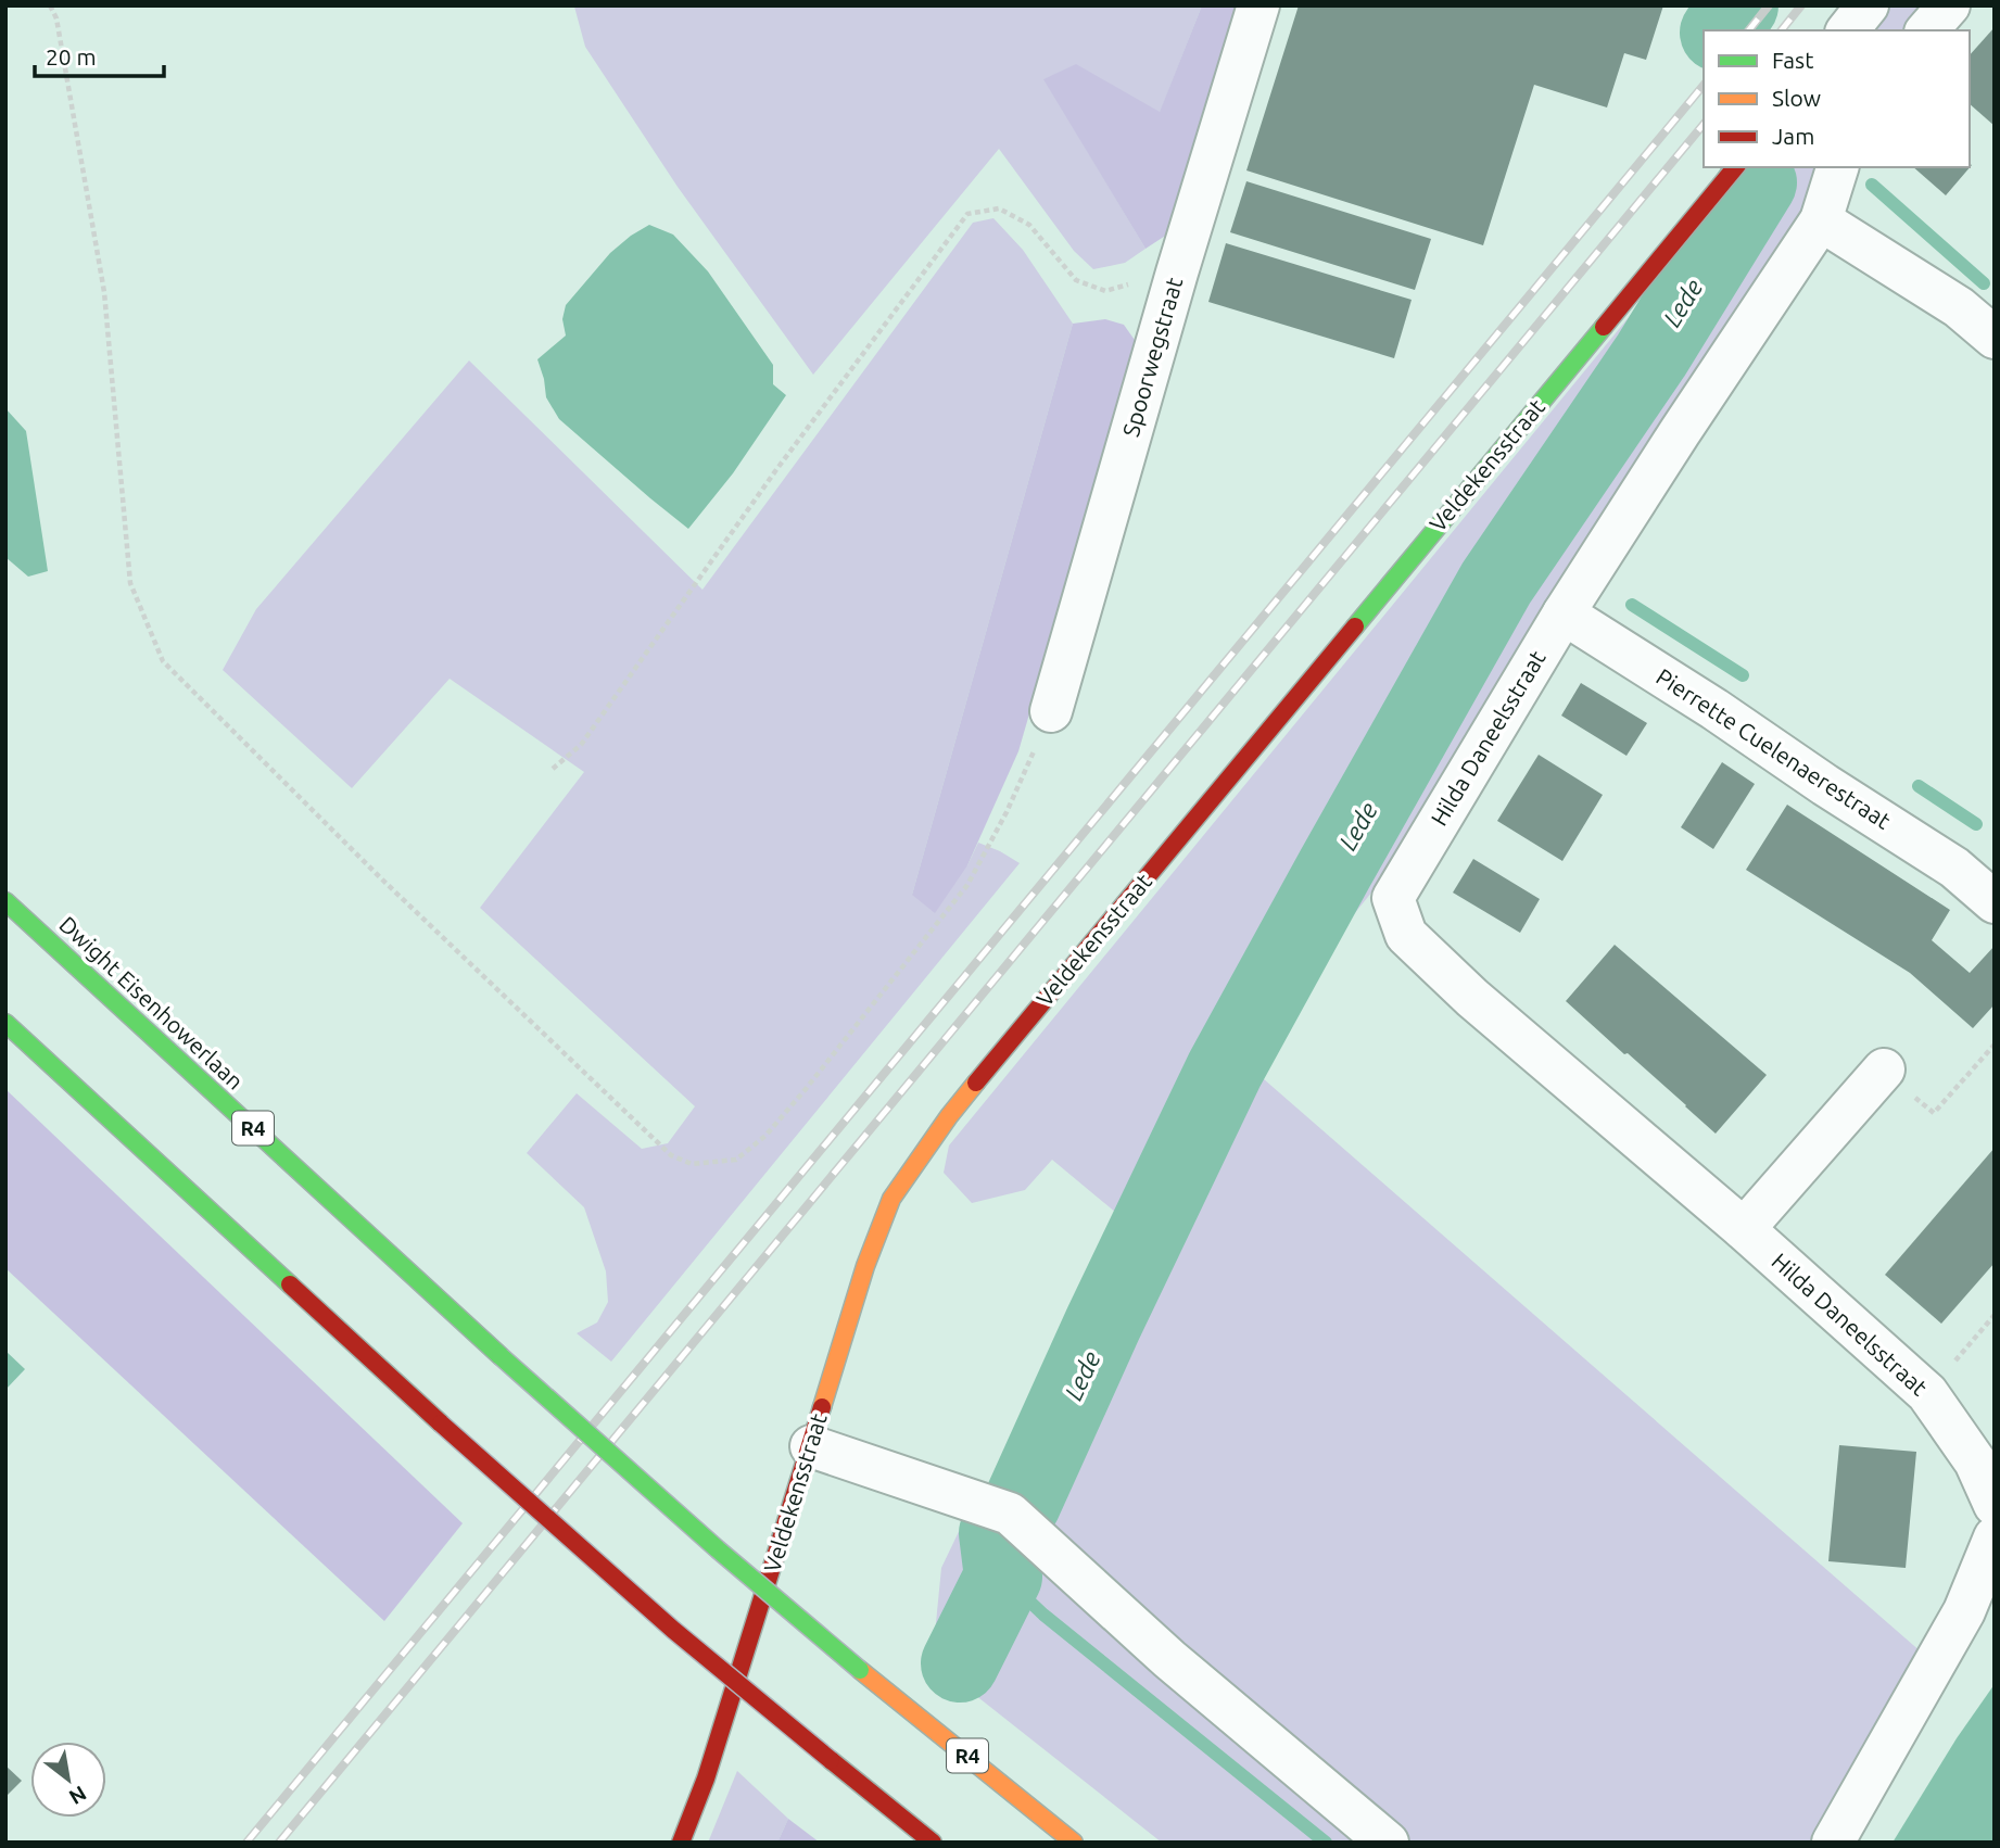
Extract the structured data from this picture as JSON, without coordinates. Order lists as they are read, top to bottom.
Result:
{
  "streets": {
    "main road": ["Veldekensstraat", "Dwight Eisenhowerlaan", "R4"],
    "street": ["Spoorwegstraat", "Hilda Daneelsstraat", "Pierrette Cuelenaerestraat"]
  },
  "crossings": [
    ["Hilda Daneelsstraat", "Pierrette Cuelenaerestraat"]
  ],
  "water": ["Lede"],
  "legend": ["Fast", "Slow", "Jam"],
  "scale_bar": "20 m",
  "north": "bottom right"
}
